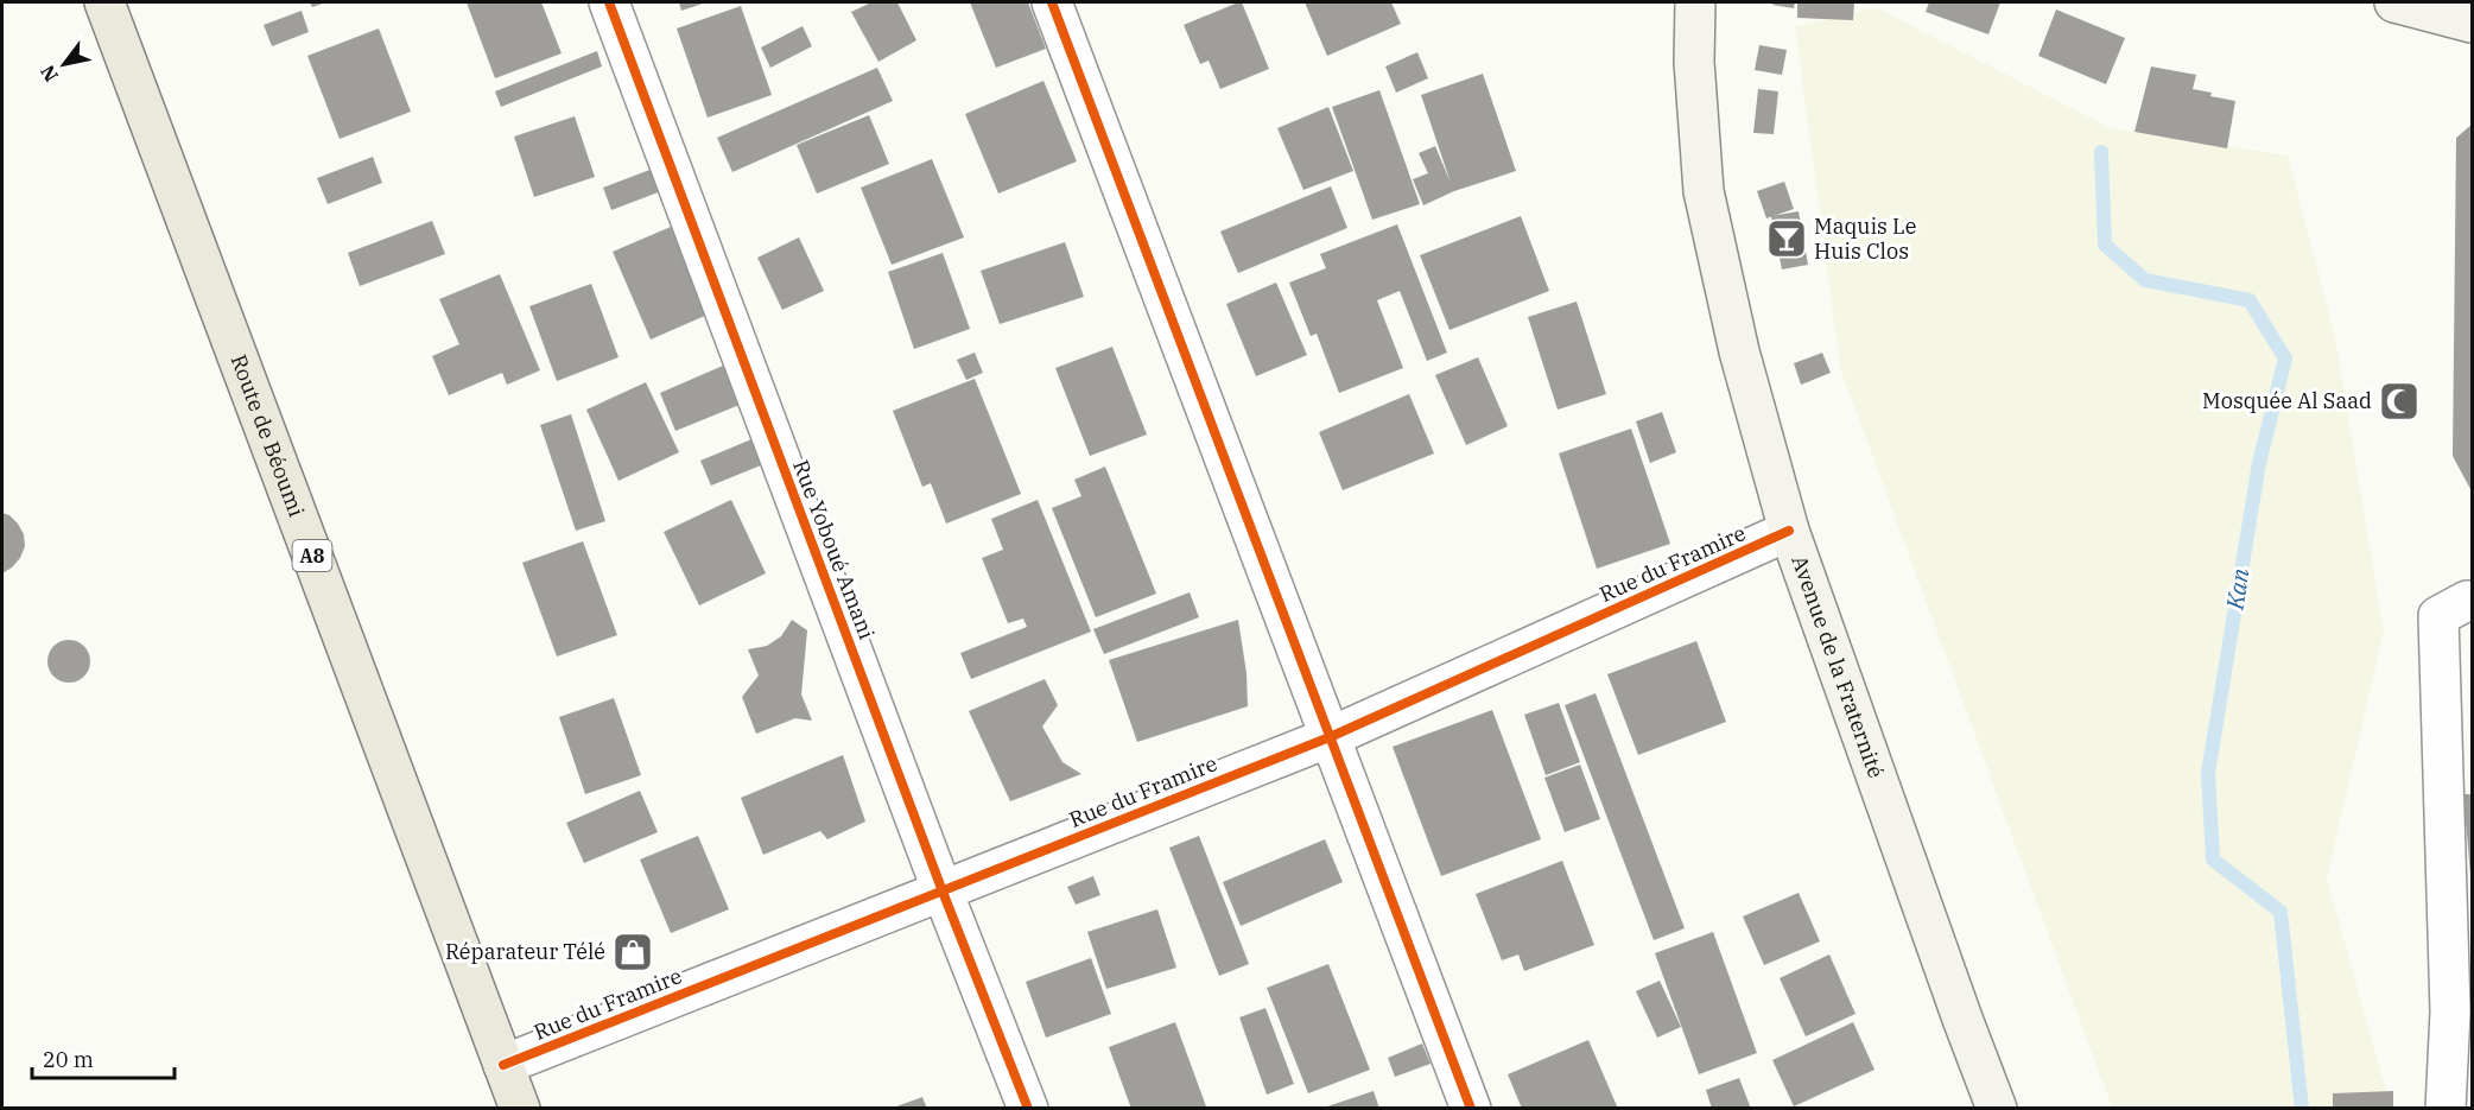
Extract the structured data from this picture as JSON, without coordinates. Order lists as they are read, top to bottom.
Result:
{
  "streets": {
    "main road": ["Route de Béoumi", "A8"],
    "street": ["Rue Yoboué Amani", "Rue du Framire", "Avenue de la Fraternité"]
  },
  "crossings": [
    ["Route de Béoumi", "Rue du Framire"],
    ["Rue Yoboué Amani", "Rue du Framire"],
    ["Rue du Framire", "Avenue de la Fraternité"]
  ],
  "water": ["Kan"],
  "places": {
    "bar": ["Maquis Le Huis Clos"],
    "mosque": ["Mosquée Al Saad"],
    "shop": ["Réparateur Télé"]
  },
  "scale_bar": "20 m",
  "north": "bottom left"
}
